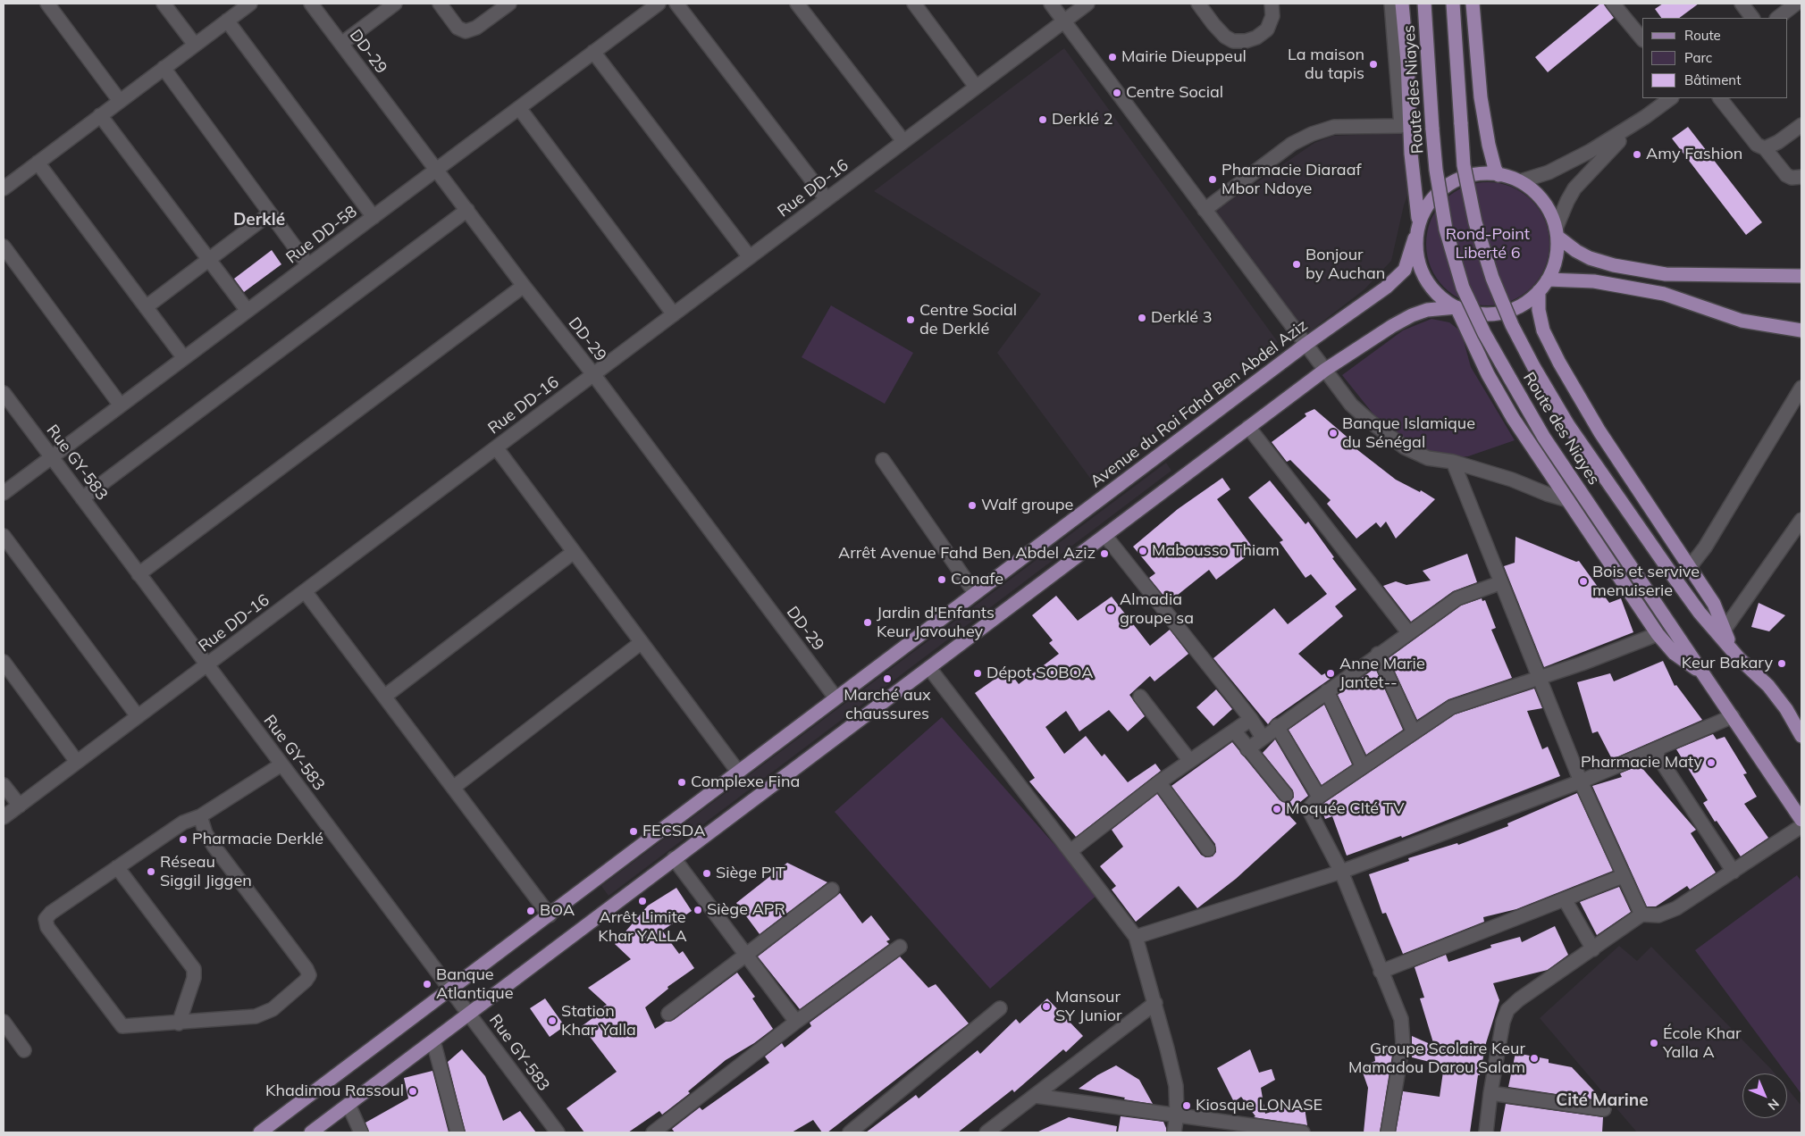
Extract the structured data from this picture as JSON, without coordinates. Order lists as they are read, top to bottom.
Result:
{
  "streets": {
    "main road": ["Route des Niayes", "Avenue du Roi Fahd Ben Abdel Aziz"],
    "street": [
      "DD-29",
      "Rue DD-16",
      "Rue DD-58",
      "Rue GY-583"
    ]
  },
  "crossings": [
    ["DD-29", "Rue DD-16"],
    ["DD-29", "Rue DD-58"],
    ["DD-29", "Avenue du Roi Fahd Ben Abdel Aziz"],
    ["Rue DD-16", "Rue GY-583"],
    ["Rue DD-58", "Rue GY-583"],
    ["Avenue du Roi Fahd Ben Abdel Aziz", "Rue GY-583"]
  ],
  "districts": ["Derklé", "Cité Marine"],
  "parks": ["Rond-Point Liberté 6"],
  "places": [
    "Mairie Dieuppeul",
    "La maison du tapis",
    "Centre Social",
    "Derklé 2",
    "Amy Fashion",
    "Pharmacie Diaraaf Mbor Ndoye",
    "Bonjour by Auchan",
    "Derklé 3",
    "Centre Social de Derklé",
    "Banque Islamique du Sénégal",
    "Walf groupe",
    "Mabousso Thiam",
    "Arrêt Avenue Fahd Ben Abdel Aziz",
    "Conafe",
    "Bois et servive menuiserie",
    "Almadia groupe sa",
    "Jardin d'Enfants Keur Javouhey",
    "Keur Bakary",
    "Dépot SOBOA",
    "Anne Marie Jantet--",
    "Marché aux chaussures",
    "Pharmacie Maty",
    "Complexe Fina",
    "Moquée CIté TV",
    "FECSDA",
    "Pharmacie Derklé",
    "Réseau Siggil Jiggen",
    "Siège PIT",
    "Arrêt Limite Khar YALLA",
    "Siège APR",
    "BOA",
    "Banque Atlantique",
    "Mansour SY Junior",
    "Station Khar Yalla",
    "École Khar Yalla A",
    "Groupe Scolaire Keur Mamadou Darou Salam",
    "Khadimou Rassoul",
    "Kiosque LONASE"
  ],
  "legend": ["Route", "Parc", "Bâtiment"],
  "north": "bottom right"
}
